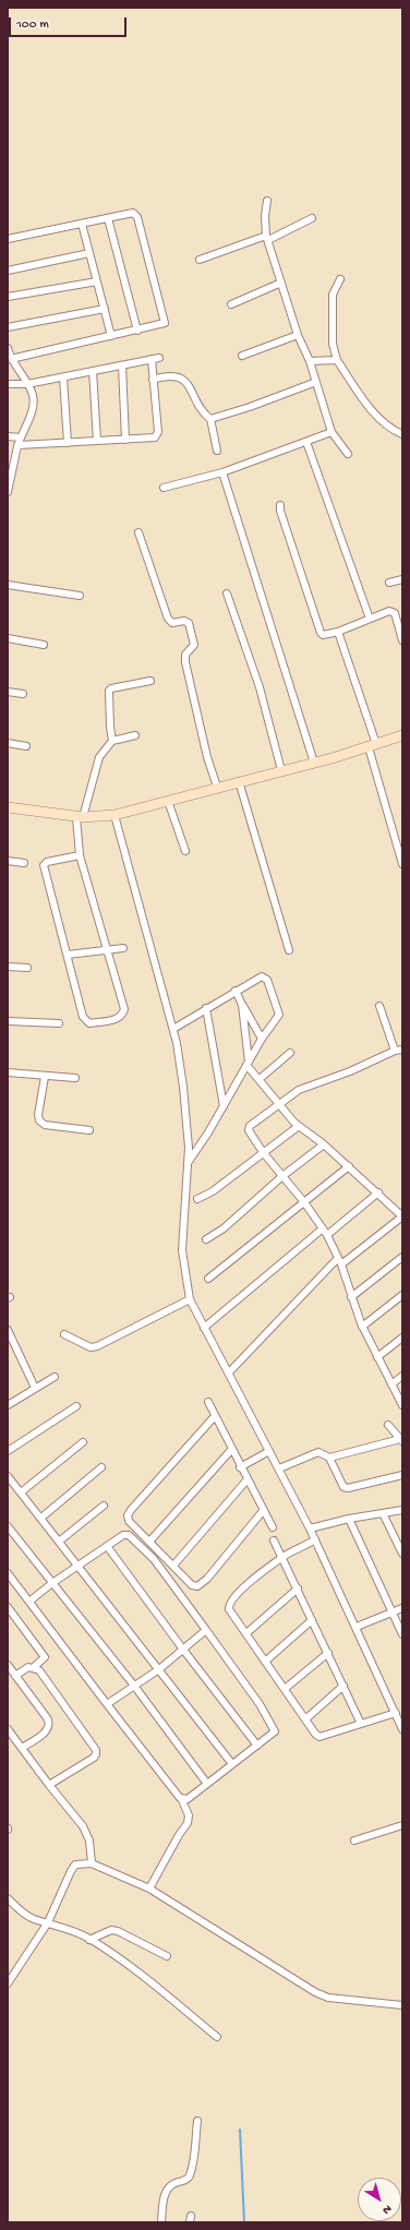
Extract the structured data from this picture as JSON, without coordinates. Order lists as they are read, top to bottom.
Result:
{
  "scale_bar": "100 m",
  "north": "bottom right"
}
